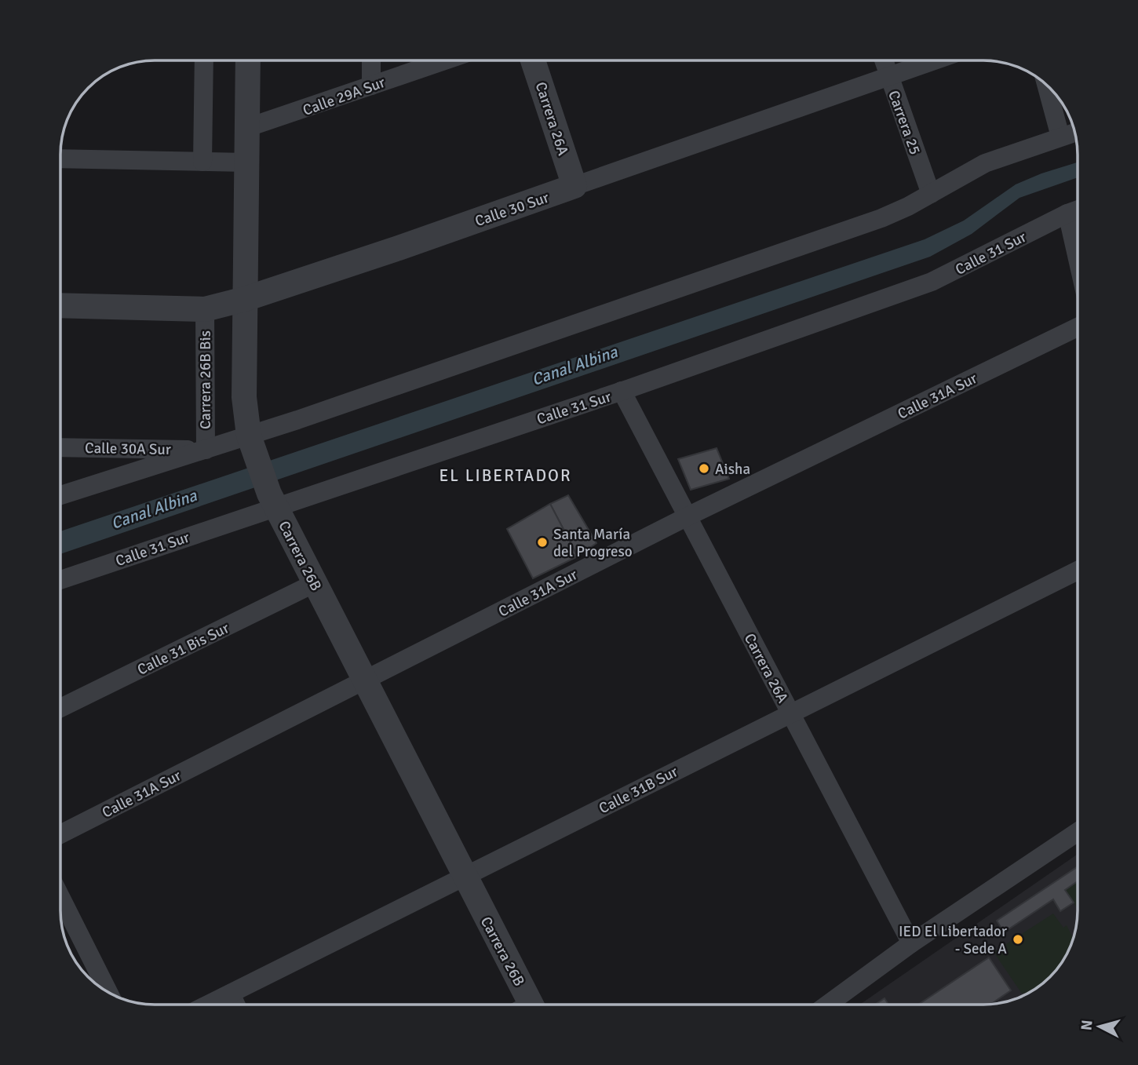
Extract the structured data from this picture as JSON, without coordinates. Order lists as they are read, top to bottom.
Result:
{
  "streets": {
    "street": [
      "Calle 29A Sur",
      "Carrera 26A",
      "Carrera 25",
      "Calle 30 Sur",
      "Calle 31 Sur",
      "Carrera 26B Bis",
      "Calle 31A Sur",
      "Calle 30A Sur",
      "Carrera 26B",
      "Calle 31 Bis Sur",
      "Calle 31B Sur"
    ]
  },
  "crossings": [
    ["Calle 29A Sur", "Carrera 26B"],
    ["Carrera 26A", "Calle 30 Sur"],
    ["Carrera 26A", "Calle 31 Sur"],
    ["Carrera 26A", "Calle 31A Sur"],
    ["Carrera 26A", "Calle 31B Sur"],
    ["Carrera 25", "Calle 30 Sur"],
    ["Calle 30 Sur", "Carrera 26B Bis"],
    ["Calle 30 Sur", "Carrera 26B"],
    ["Calle 31 Sur", "Carrera 26B"],
    ["Carrera 26B Bis", "Calle 30A Sur"],
    ["Calle 31A Sur", "Carrera 26B"],
    ["Carrera 26B", "Calle 31 Bis Sur"],
    ["Carrera 26B", "Calle 31B Sur"]
  ],
  "districts": ["EL LIBERTADOR"],
  "water": ["Canal Albina"],
  "places": ["Aisha", "Santa María del Progreso", "IED El Libertador - Sede A"],
  "north": "left"
}
